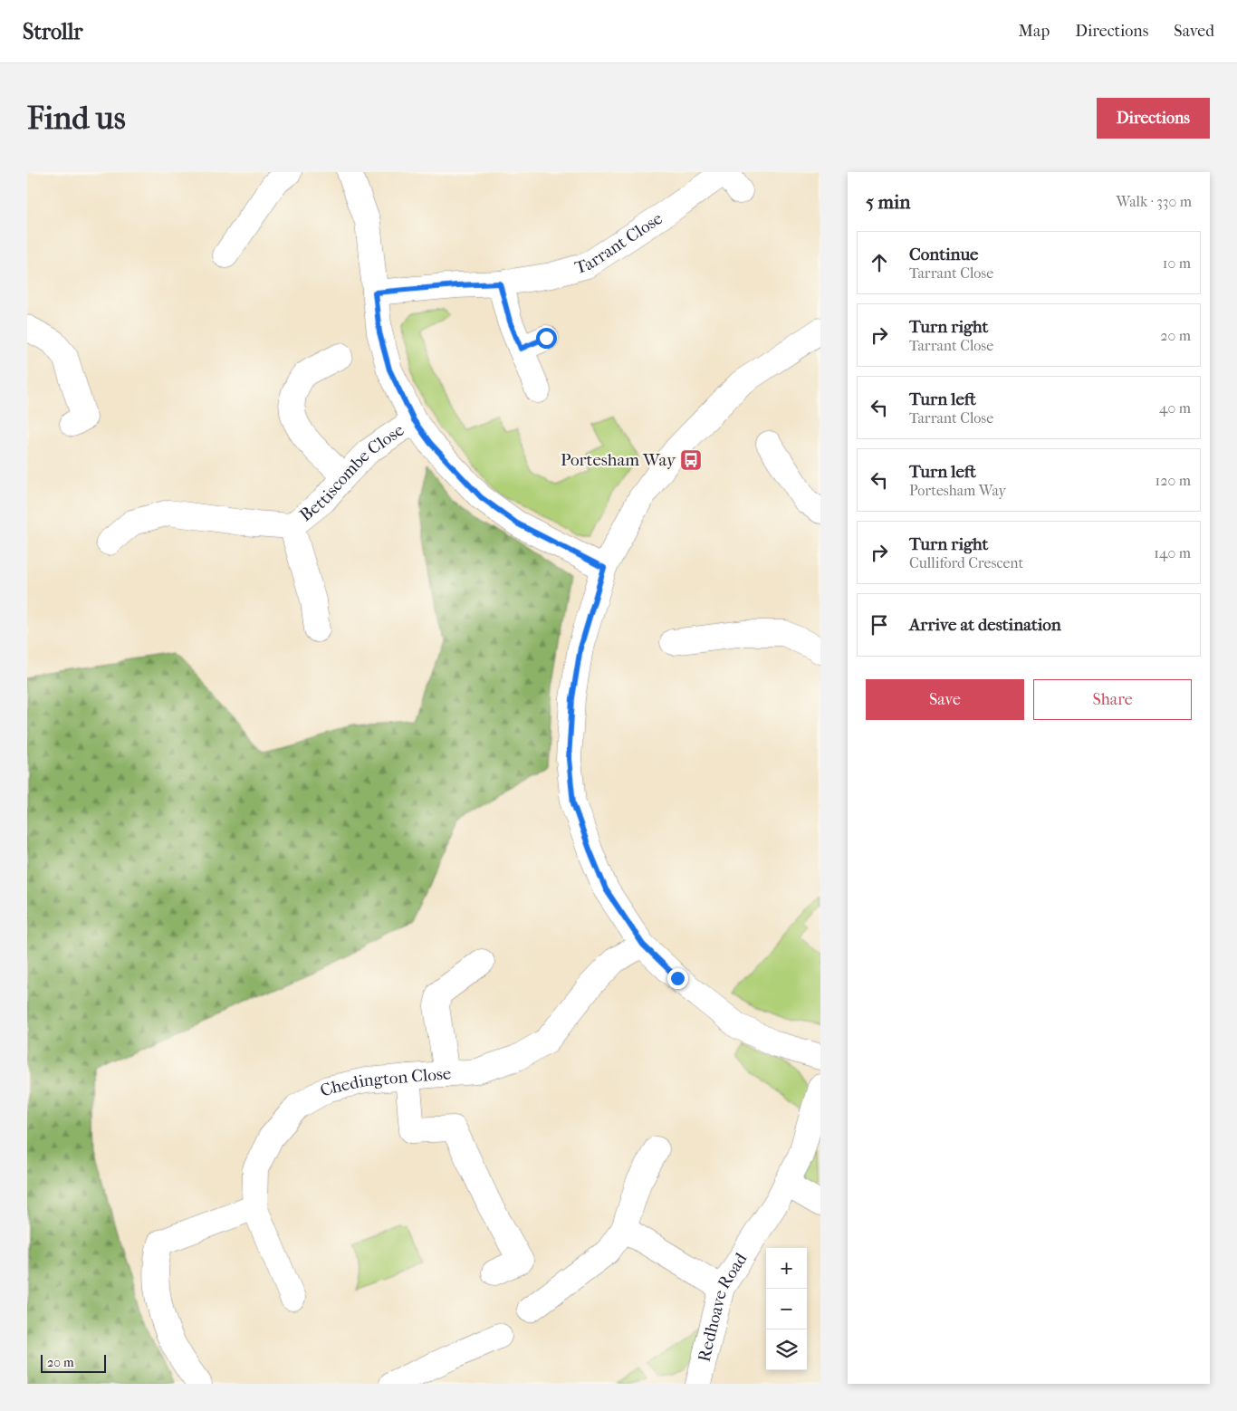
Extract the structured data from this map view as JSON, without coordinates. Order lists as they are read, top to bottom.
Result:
{
  "streets": {
    "street": [
      "Tarrant Close",
      "Bettiscombe Close",
      "Chedington Close",
      "Redhoave Road"
    ]
  },
  "places": {
    "bus stop": ["Portesham Way"]
  },
  "scale_bar": "20 m",
  "page": {
    "header": "Strollr",
    "nav": ["Map", "Directions", "Saved"],
    "buttons": [
      "Directions",
      ["Save", "Share"]
    ],
    "title": "Find us",
    "heading": ["5 min", "Walk · 330 m"],
    "list": [
      ["Continue", "Tarrant Close", "10 m"],
      ["Turn right", "Tarrant Close", "20 m"],
      ["Turn left", "Tarrant Close", "40 m"],
      ["Turn left", "Portesham Way", "120 m"],
      ["Turn right", "Culliford Crescent", "140 m"],
      "Arrive at destination"
    ],
    "map_buttons": ["+", "−"],
    "scale": "20 m"
  }
}
